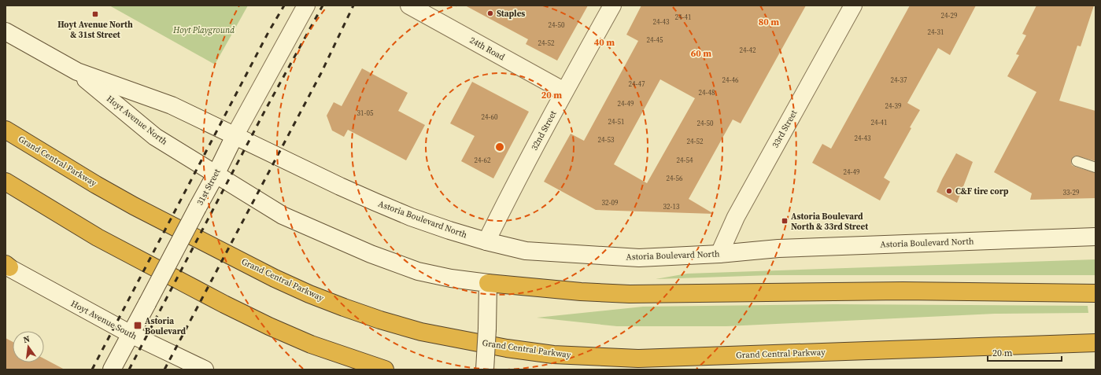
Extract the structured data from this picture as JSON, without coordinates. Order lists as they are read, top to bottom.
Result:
{
  "streets": {
    "highway": ["Grand Central Parkway"],
    "main road": [
      "24th Road",
      "Hoyt Avenue North",
      "33rd Street",
      "32nd Street",
      "31st Street",
      "Astoria Boulevard North",
      "Hoyt Avenue South"
    ]
  },
  "crossings": [
    ["24th Road", "32nd Street"],
    ["Hoyt Avenue North", "31st Street"],
    ["Hoyt Avenue North", "Astoria Boulevard North"],
    ["33rd Street", "Astoria Boulevard North"],
    ["32nd Street", "Astoria Boulevard North"],
    ["31st Street", "Astoria Boulevard North"],
    ["31st Street", "Hoyt Avenue South"]
  ],
  "parks": ["Hoyt Playground"],
  "places": {
    "other": ["Staples", "C&F tire corp"],
    "transit": ["Hoyt Avenue North & 31st Street", "Astoria Boulevard North & 33rd Street", "Astoria Boulevard"]
  },
  "house_numbers": [
    "24-29",
    "24-41",
    "24-43",
    "24-50",
    "24-31",
    "24-45",
    "24-52",
    "24-42",
    "24-46",
    "24-37",
    "24-47",
    "24-48",
    "24-49",
    "24-39",
    "31-05",
    "24-60",
    "24-51",
    "24-41",
    "24-50",
    "24-43",
    "24-53",
    "24-52",
    "24-62",
    "24-54",
    "24-49",
    "24-56",
    "33-29",
    "32-09",
    "32-13"
  ],
  "scale_bar": "20 m",
  "north": "top",
  "rings": [
    "80 m",
    "40 m",
    "60 m",
    "20 m"
  ]
}
